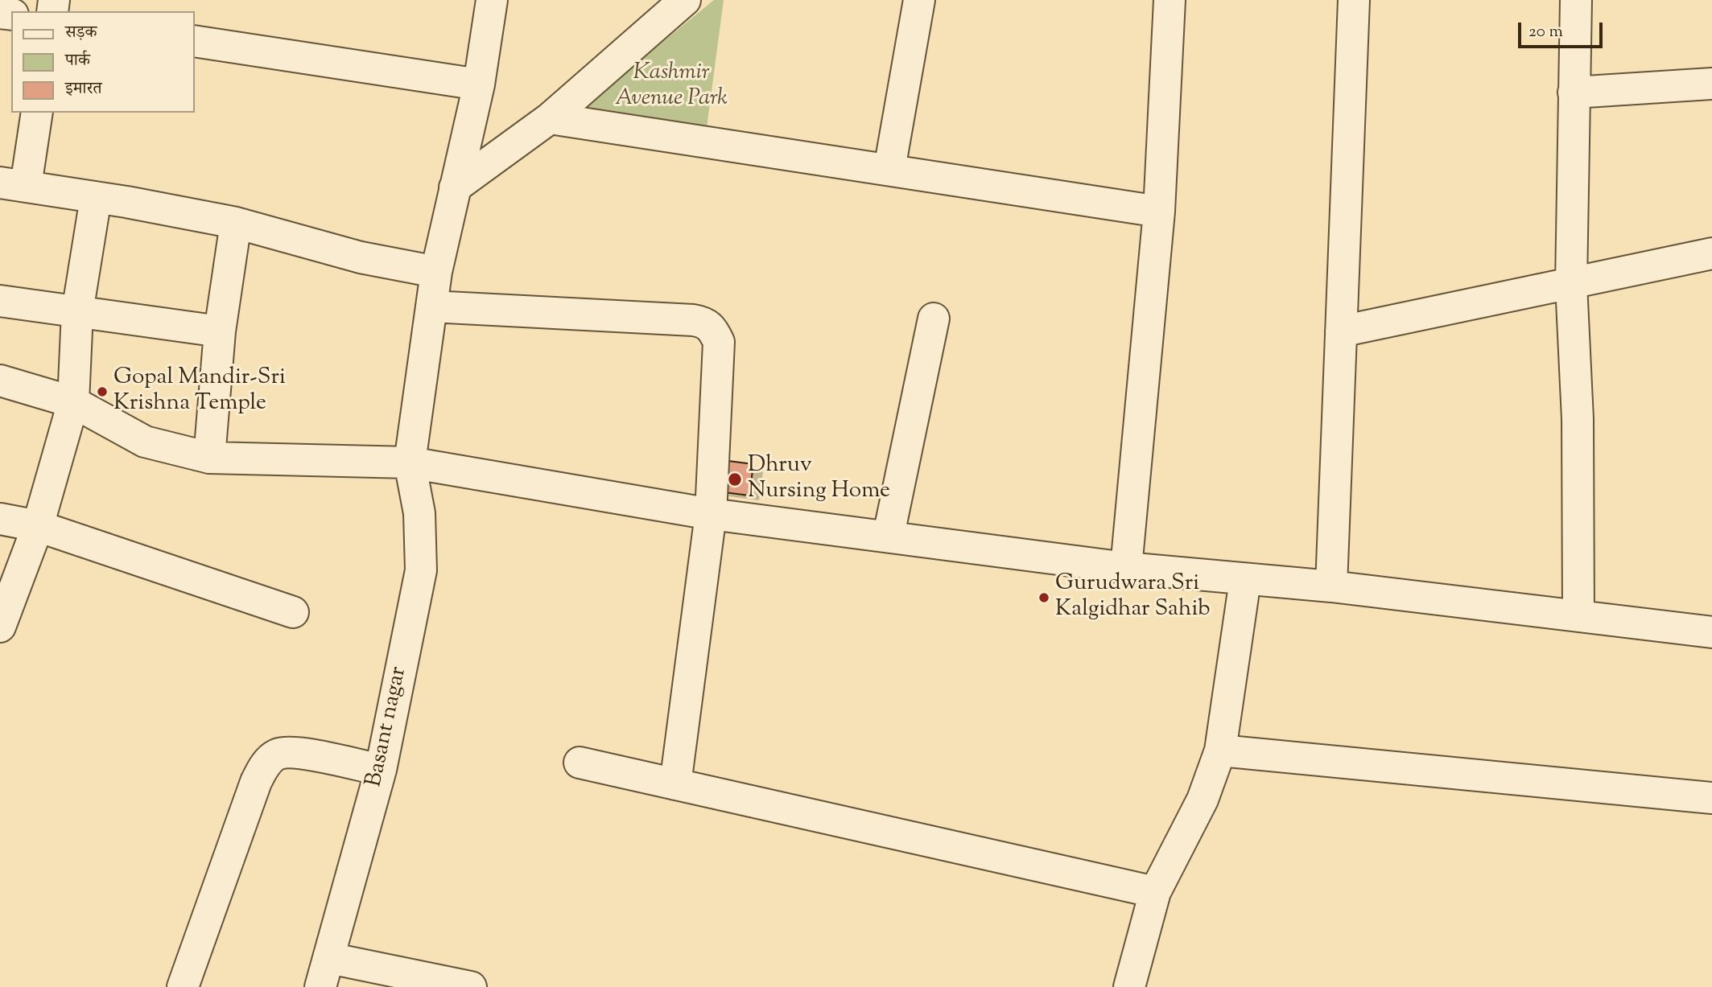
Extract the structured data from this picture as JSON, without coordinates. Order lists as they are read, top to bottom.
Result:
{
  "streets": {
    "street": ["Basant nagar"]
  },
  "parks": ["Kashmir Avenue Park"],
  "places": ["Gopal Mandir-Sri Krishna Temple", "Dhruv Nursing Home", "Gurudwara Sri Kalgidhar Sahib"],
  "legend": ["सड़क", "पार्क", "इमारत"],
  "scale_bar": "20 m"
}
